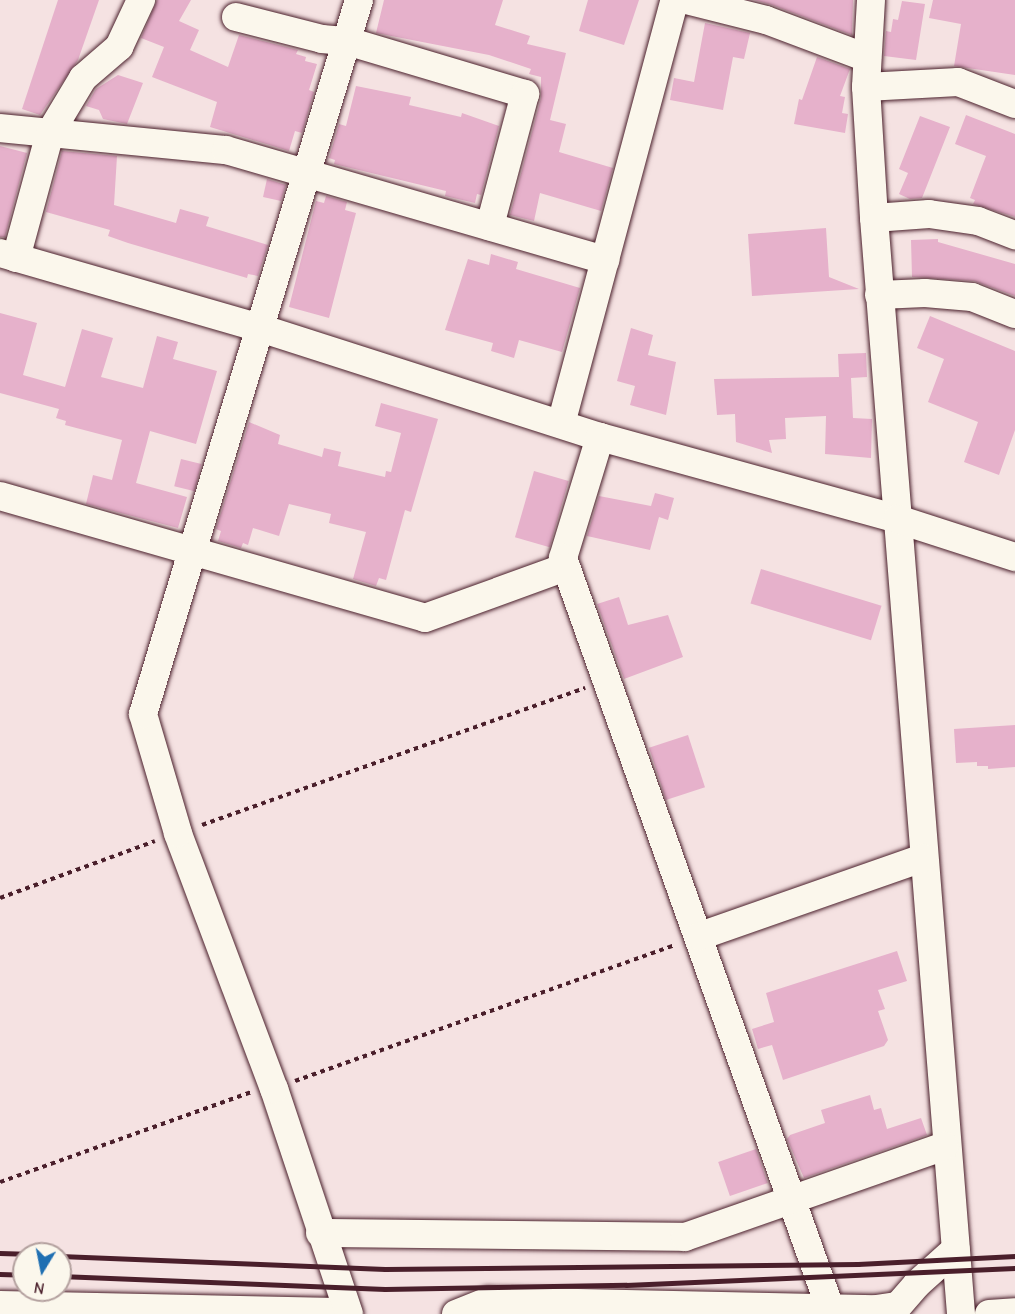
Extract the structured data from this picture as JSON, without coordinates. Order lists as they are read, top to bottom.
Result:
{
  "north": "bottom"
}
